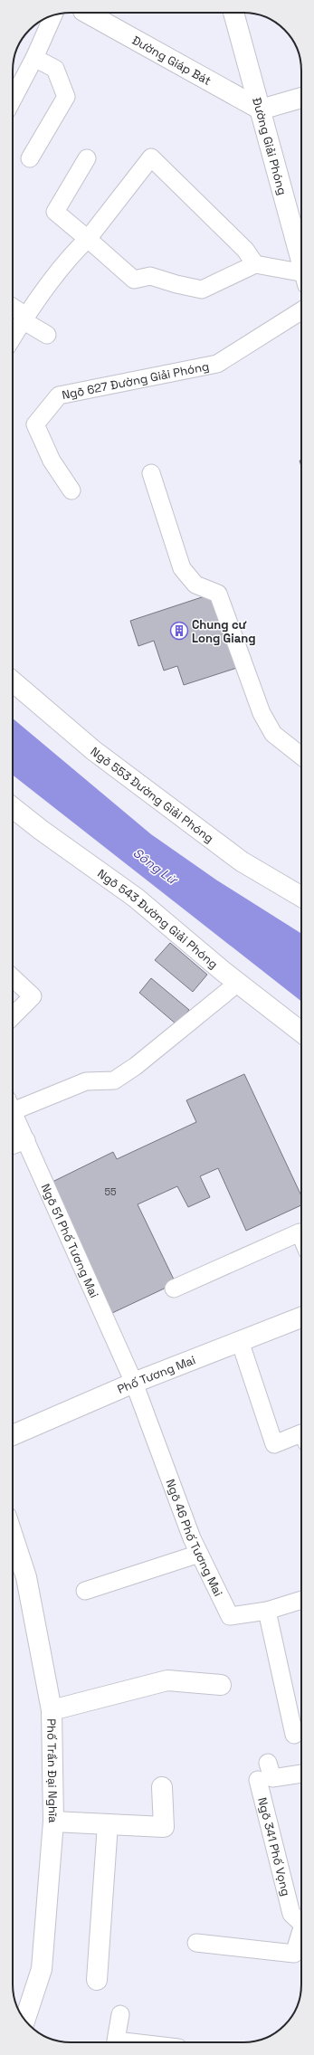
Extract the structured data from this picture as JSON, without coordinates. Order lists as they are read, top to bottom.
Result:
{
  "streets": {
    "street": [
      "Đường Giáp Bát",
      "Đường Giải Phóng",
      "Ngõ 553 Đường Giải Phóng",
      "Ngõ 543 Đường Giải Phóng",
      "Phố Tương Mai",
      "Phố Trần Đại Nghĩa"
    ],
    "lane": [
      "Ngõ 627 Đường Giải Phóng",
      "Ngõ 51 Phố Tương Mai",
      "Ngõ 46 Phố Tương Mai",
      "Ngõ 341 Phố Vọng"
    ]
  },
  "crossings": [
    ["Đường Giáp Bát", "Đường Giải Phóng"],
    ["Ngõ 51 Phố Tương Mai", "Phố Tương Mai"],
    ["Ngõ 51 Phố Tương Mai", "Ngõ 46 Phố Tương Mai"],
    ["Phố Tương Mai", "Ngõ 46 Phố Tương Mai"]
  ],
  "water": ["Sông Lừ"],
  "places": {
    "building": ["Chung cư Long Giang"]
  },
  "house_numbers": ["55"]
}
